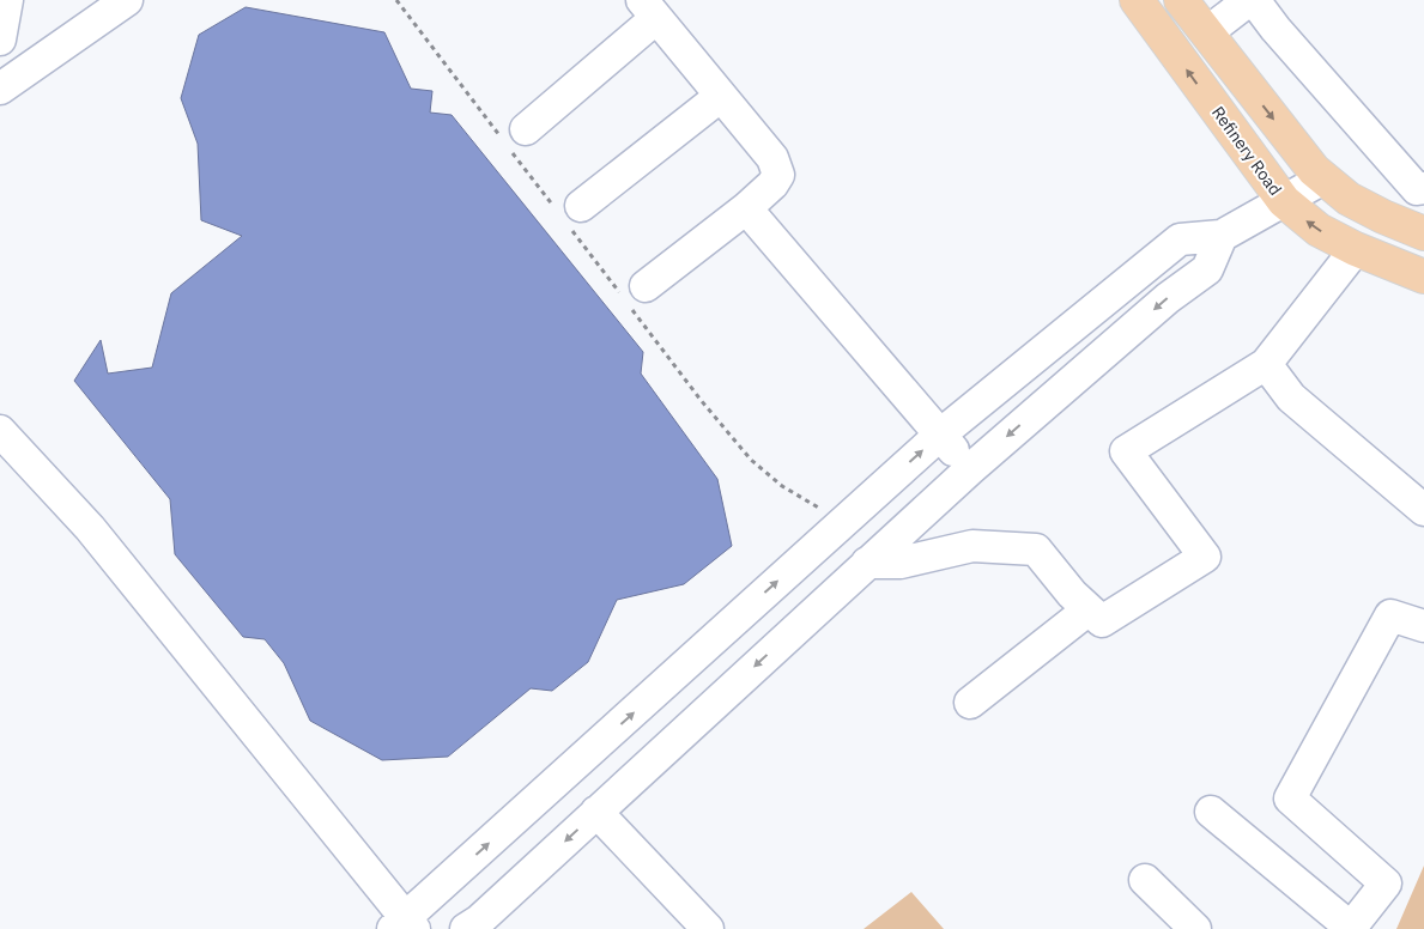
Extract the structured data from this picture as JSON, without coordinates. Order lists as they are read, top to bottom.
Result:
{
  "streets": {
    "main road": ["Refinery Road"]
  }
}
